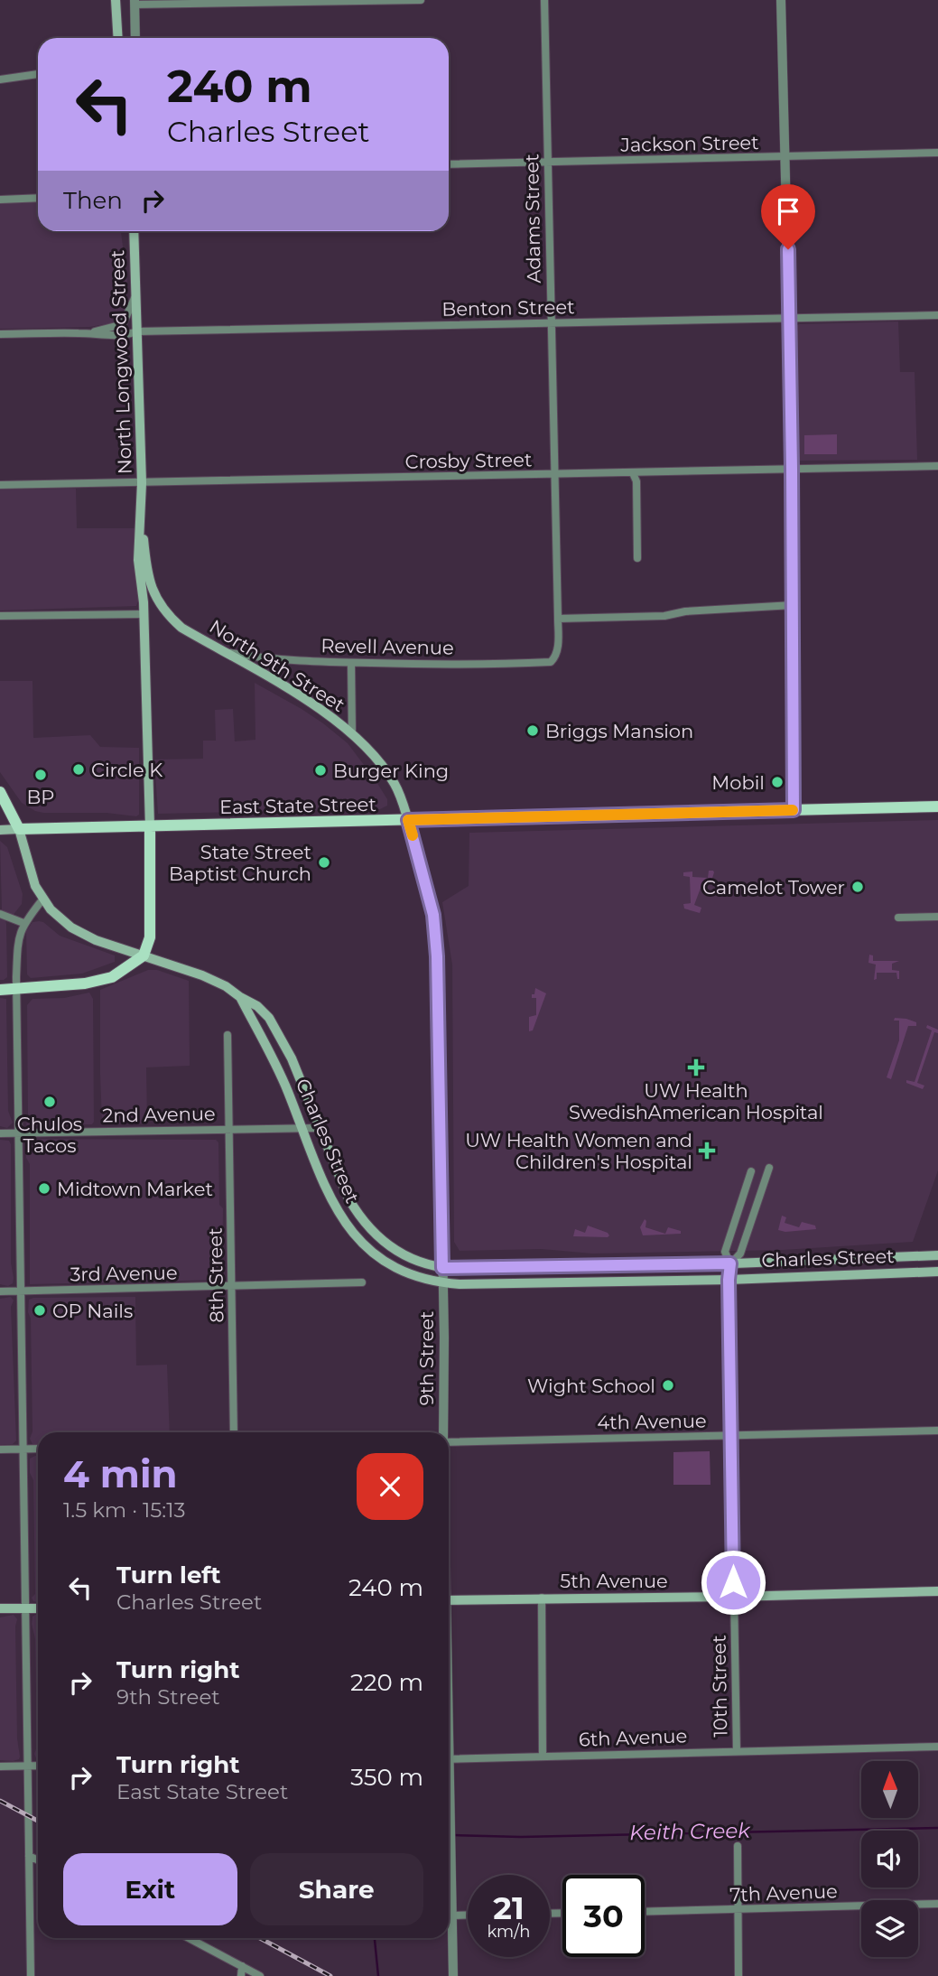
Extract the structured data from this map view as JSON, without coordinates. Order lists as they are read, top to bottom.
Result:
{
  "streets": {
    "main road": [
      "North Longwood Street",
      "North 9th Street",
      "East State Street",
      "Charles Street",
      "5th Avenue"
    ],
    "street": [
      "Jackson Street",
      "Adams Street",
      "Benton Street",
      "Crosby Street",
      "Revell Avenue",
      "2nd Avenue",
      "3rd Avenue",
      "8th Street",
      "9th Street",
      "4th Avenue",
      "10th Street",
      "6th Avenue",
      "7th Avenue"
    ]
  },
  "crossings": [
    ["Jackson Street", "Adams Street"],
    ["Adams Street", "Benton Street"],
    ["Adams Street", "Crosby Street"],
    ["Adams Street", "Revell Avenue"],
    ["Benton Street", "North Longwood Street"],
    ["North Longwood Street", "Crosby Street"],
    ["North Longwood Street", "North 9th Street"],
    ["North Longwood Street", "East State Street"],
    ["Revell Avenue", "North 9th Street"],
    ["North 9th Street", "East State Street"],
    ["North 9th Street", "9th Street"],
    ["East State Street", "Charles Street"],
    ["East State Street", "9th Street"],
    ["2nd Avenue", "Charles Street"],
    ["2nd Avenue", "8th Street"],
    ["Charles Street", "9th Street"],
    ["Charles Street", "10th Street"],
    ["3rd Avenue", "8th Street"],
    ["4th Avenue", "10th Street"],
    ["5th Avenue", "10th Street"],
    ["10th Street", "6th Avenue"]
  ],
  "water": ["Keith Creek"],
  "places": {
    "other": [
      "Briggs Mansion",
      "Circle K",
      "Burger King",
      "BP",
      "Mobil",
      "State Street Baptist Church",
      "Camelot Tower",
      "Chulos Tacos",
      "Midtown Market",
      "OP Nails",
      "Wight School"
    ],
    "health": ["UW Health SwedishAmerican Hospital", "UW Health Women and Children's Hospital"]
  },
  "north": "top",
  "page": {
    "turn": ["240 m", "Charles Street"],
    "then": "Then",
    "heading": ["4 min", "1.5 km · 15:13"],
    "list": [
      {
        "name": "Turn left",
        "note": "Charles Street",
        "value": "240 m"
      },
      {
        "name": "Turn right",
        "note": "9th Street",
        "value": "220 m"
      },
      {
        "name": "Turn right",
        "note": "East State Street",
        "value": "350 m"
      }
    ],
    "buttons": ["Exit", "Share"],
    "speed": "21 km/h",
    "limit": "30"
  }
}
